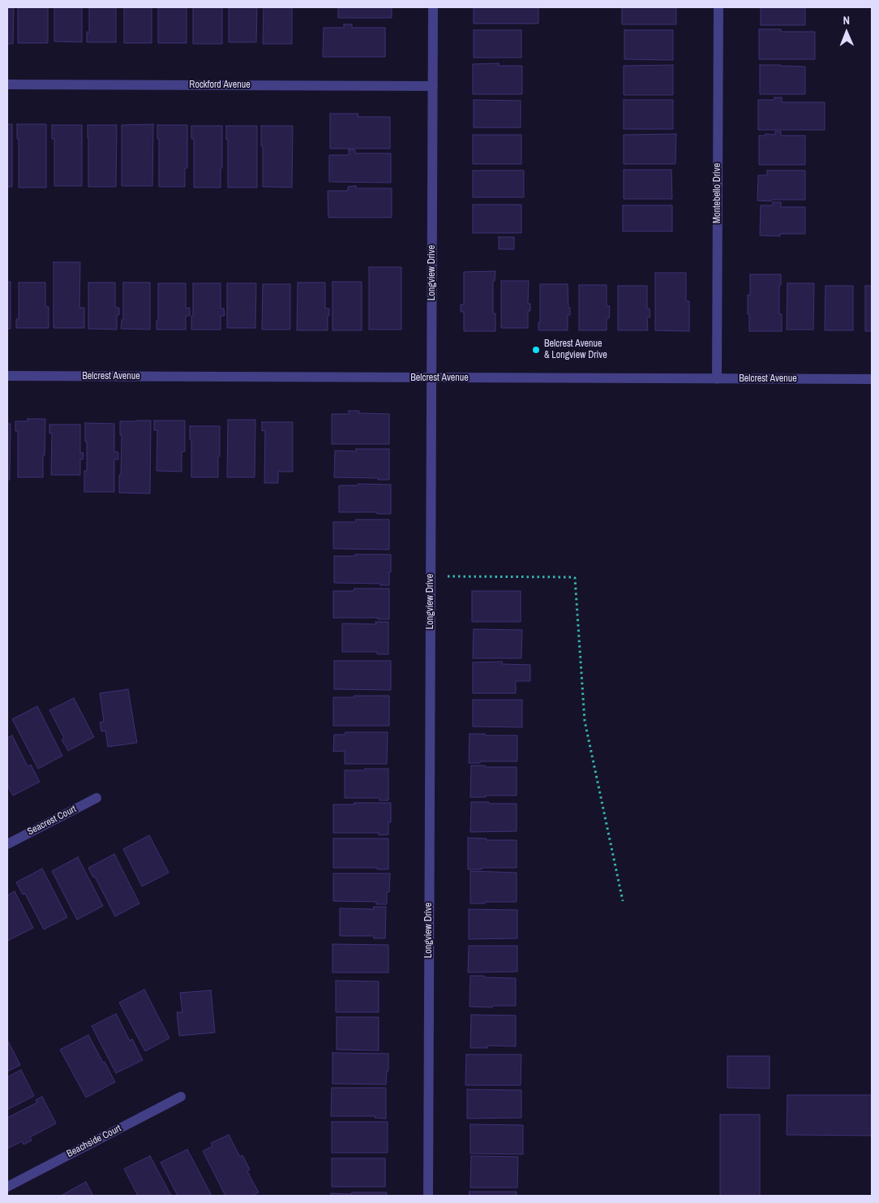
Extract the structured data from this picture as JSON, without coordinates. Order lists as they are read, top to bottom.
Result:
{
  "streets": {
    "street": [
      "Rockford Avenue",
      "Montebello Drive",
      "Longview Drive",
      "Belcrest Avenue",
      "Seacrest Court",
      "Beachside Court"
    ]
  },
  "crossings": [
    ["Rockford Avenue", "Longview Drive"],
    ["Montebello Drive", "Belcrest Avenue"],
    ["Longview Drive", "Belcrest Avenue"]
  ],
  "places": ["Belcrest Avenue & Longview Drive"],
  "north": "top"
}
